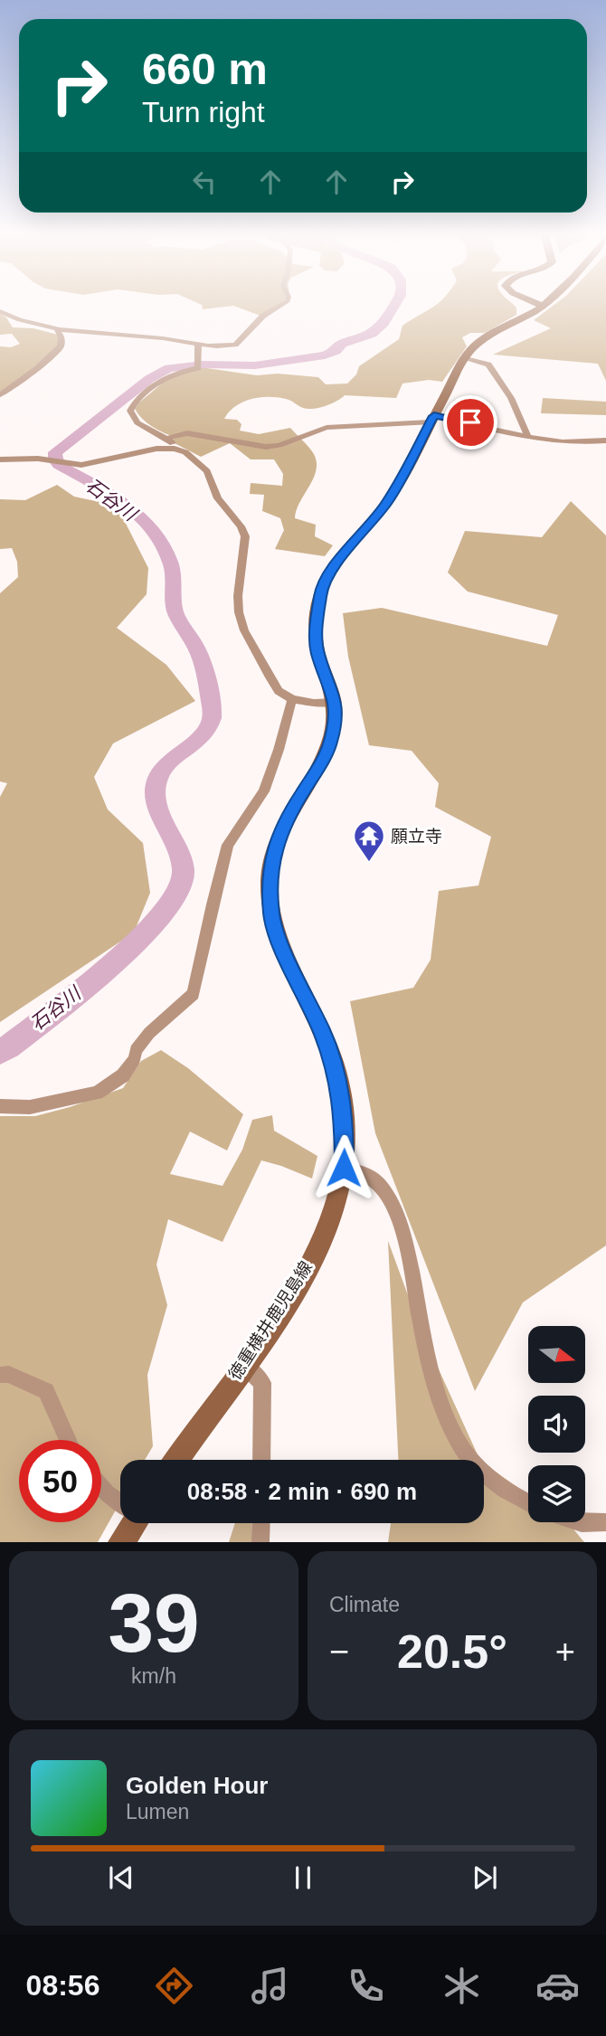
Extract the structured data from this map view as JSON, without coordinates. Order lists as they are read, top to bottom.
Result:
{
  "streets": {
    "main road": ["徳重横井鹿児島線"]
  },
  "water": ["石谷川"],
  "places": {
    "temple": ["願立寺"]
  },
  "north": "right",
  "page": {
    "turn": ["660 m", "Turn right"],
    "limit": "50",
    "trip": "08:58 · 2 min · 690 m",
    "tile": [
      ["39", "km/h"],
      "Climate"
    ],
    "heat": ["−", "20.5°", "+"],
    "song": ["Golden Hour", "Lumen"],
    "tabs": "08:56"
  }
}
